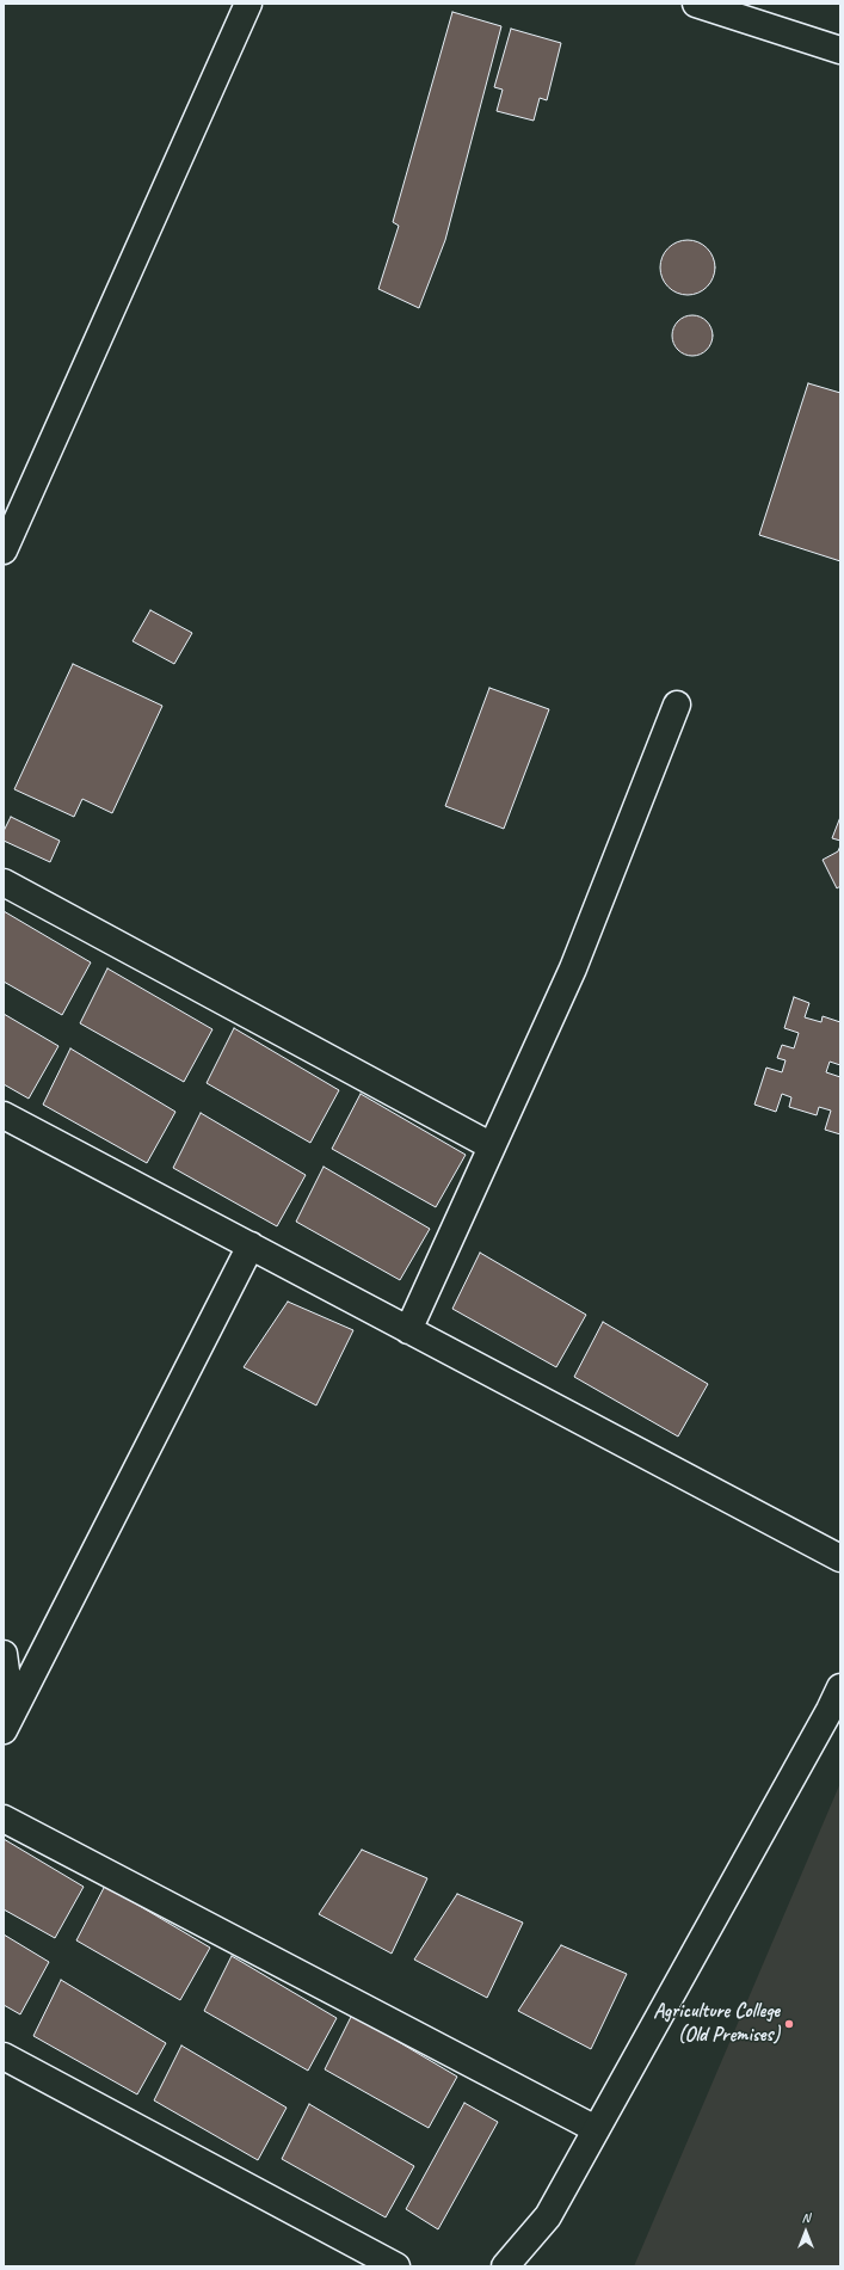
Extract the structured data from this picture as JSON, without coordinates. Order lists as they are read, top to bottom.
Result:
{
  "places": ["Agriculture College (Old Premises)"],
  "north": "top"
}
